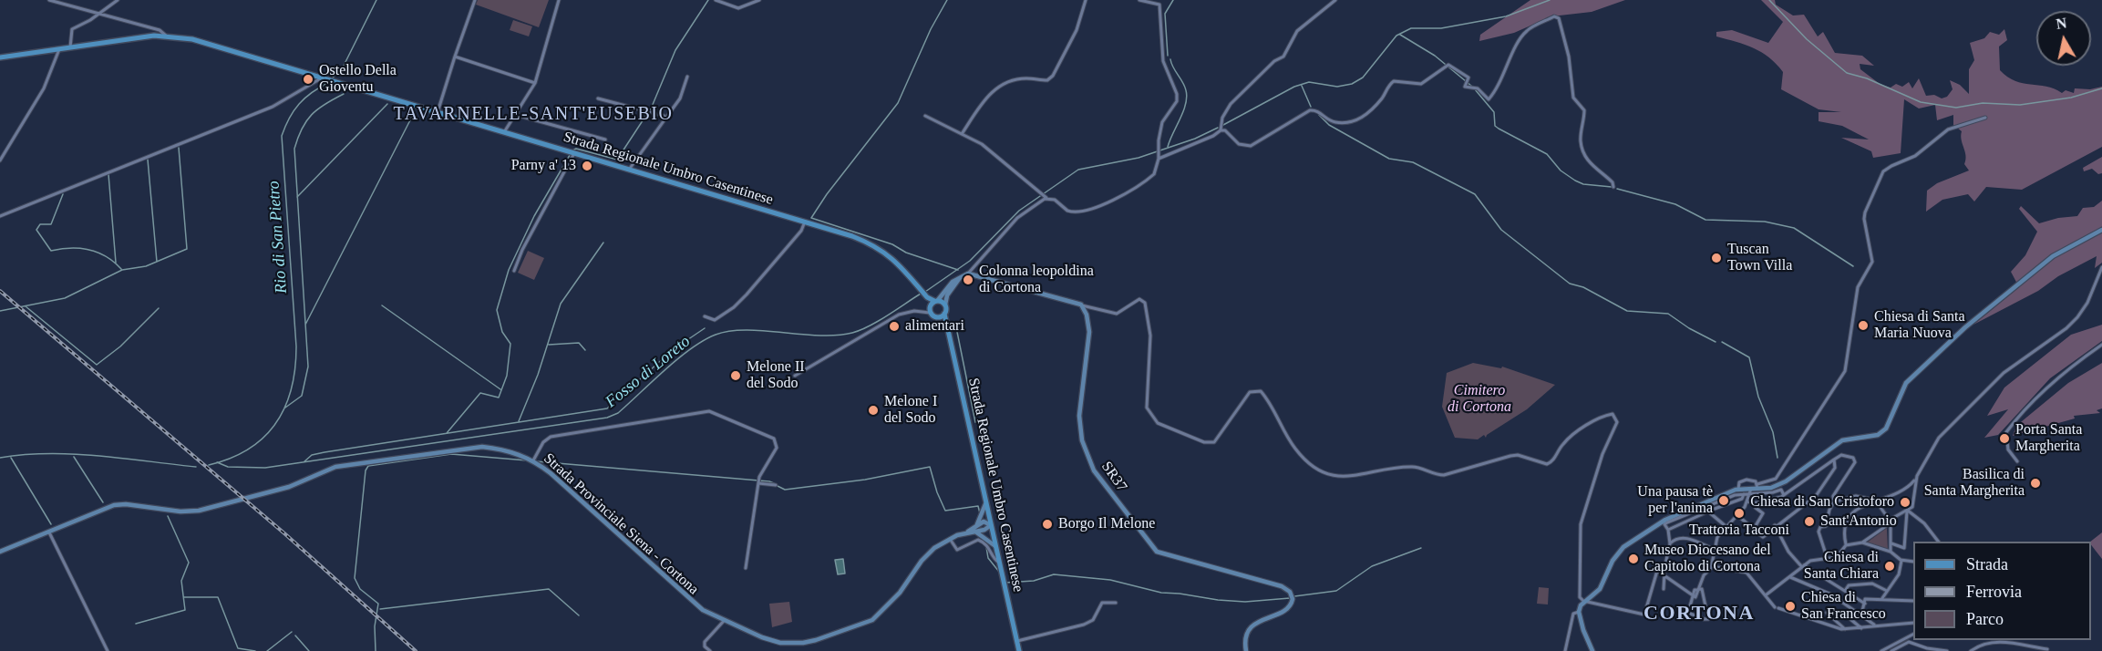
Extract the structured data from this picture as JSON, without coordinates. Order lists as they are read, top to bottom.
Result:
{
  "streets": {
    "main road": ["Strada Regionale Umbro Casentinese", "SR37", "Strada Provinciale Siena - Cortona"]
  },
  "districts": ["TAVARNELLE-SANT'EUSEBIO", "CORTONA"],
  "water": ["Rio di San Pietro", "Fosso di Loreto"],
  "parks": ["Cimitero di Cortona"],
  "places": [
    "Ostello Della Gioventu",
    "Parny a' 13",
    "Tuscan Town Villa",
    "Colonna leopoldina di Cortona",
    "Chiesa di Santa Maria Nuova",
    "alimentari",
    "Melone II del Sodo",
    "Melone I del Sodo",
    "Porta Santa Margherita",
    "Basilica di Santa Margherita",
    "Una pausa tè per l'anima",
    "Chiesa di San Cristoforo",
    "Trattoria Tacconi",
    "Sant'Antonio",
    "Borgo Il Melone",
    "Museo Diocesano del Capitolo di Cortona",
    "Chiesa di Santa Chiara",
    "Chiesa di San Francesco"
  ],
  "legend": ["Strada", "Ferrovia", "Parco"],
  "north": "top"
}
